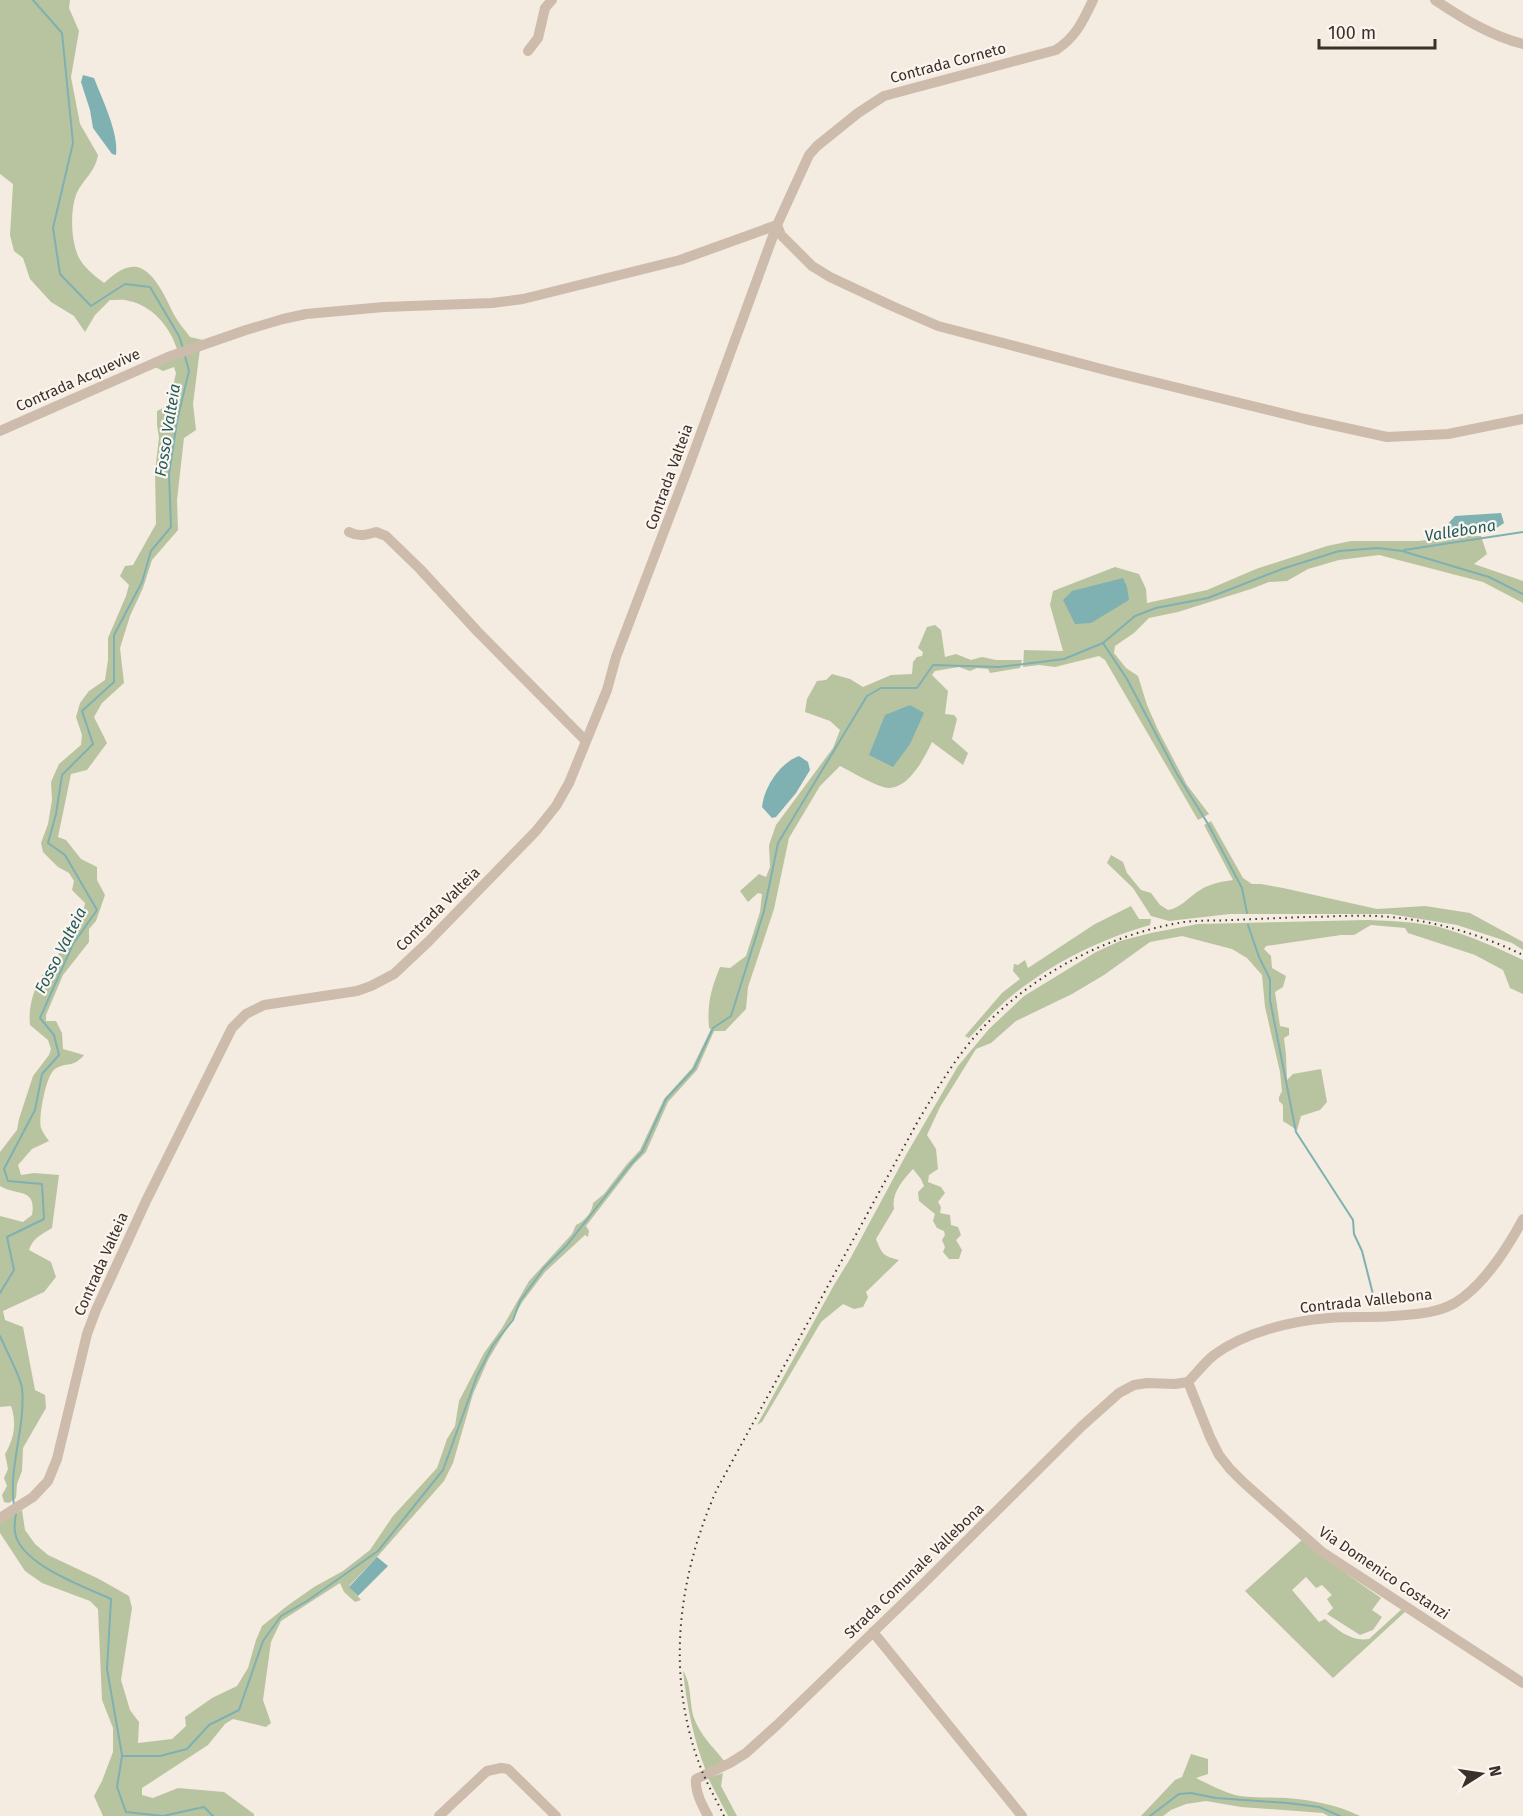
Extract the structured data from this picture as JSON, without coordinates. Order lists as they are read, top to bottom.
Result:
{
  "streets": {
    "street": [
      "Contrada Corneto",
      "Contrada Acquevive",
      "Contrada Valteia",
      "Contrada Vallebona",
      "Strada Comunale Vallebona",
      "Via Domenico Costanzi"
    ]
  },
  "crossings": [
    ["Contrada Corneto", "Contrada Acquevive"],
    ["Contrada Corneto", "Contrada Valteia"],
    ["Contrada Acquevive", "Contrada Valteia"],
    ["Contrada Vallebona", "Strada Comunale Vallebona"],
    ["Contrada Vallebona", "Via Domenico Costanzi"],
    ["Strada Comunale Vallebona", "Via Domenico Costanzi"]
  ],
  "water": ["Fosso Valteia", "Vallebona"],
  "scale_bar": "100 m",
  "north": "right"
}
